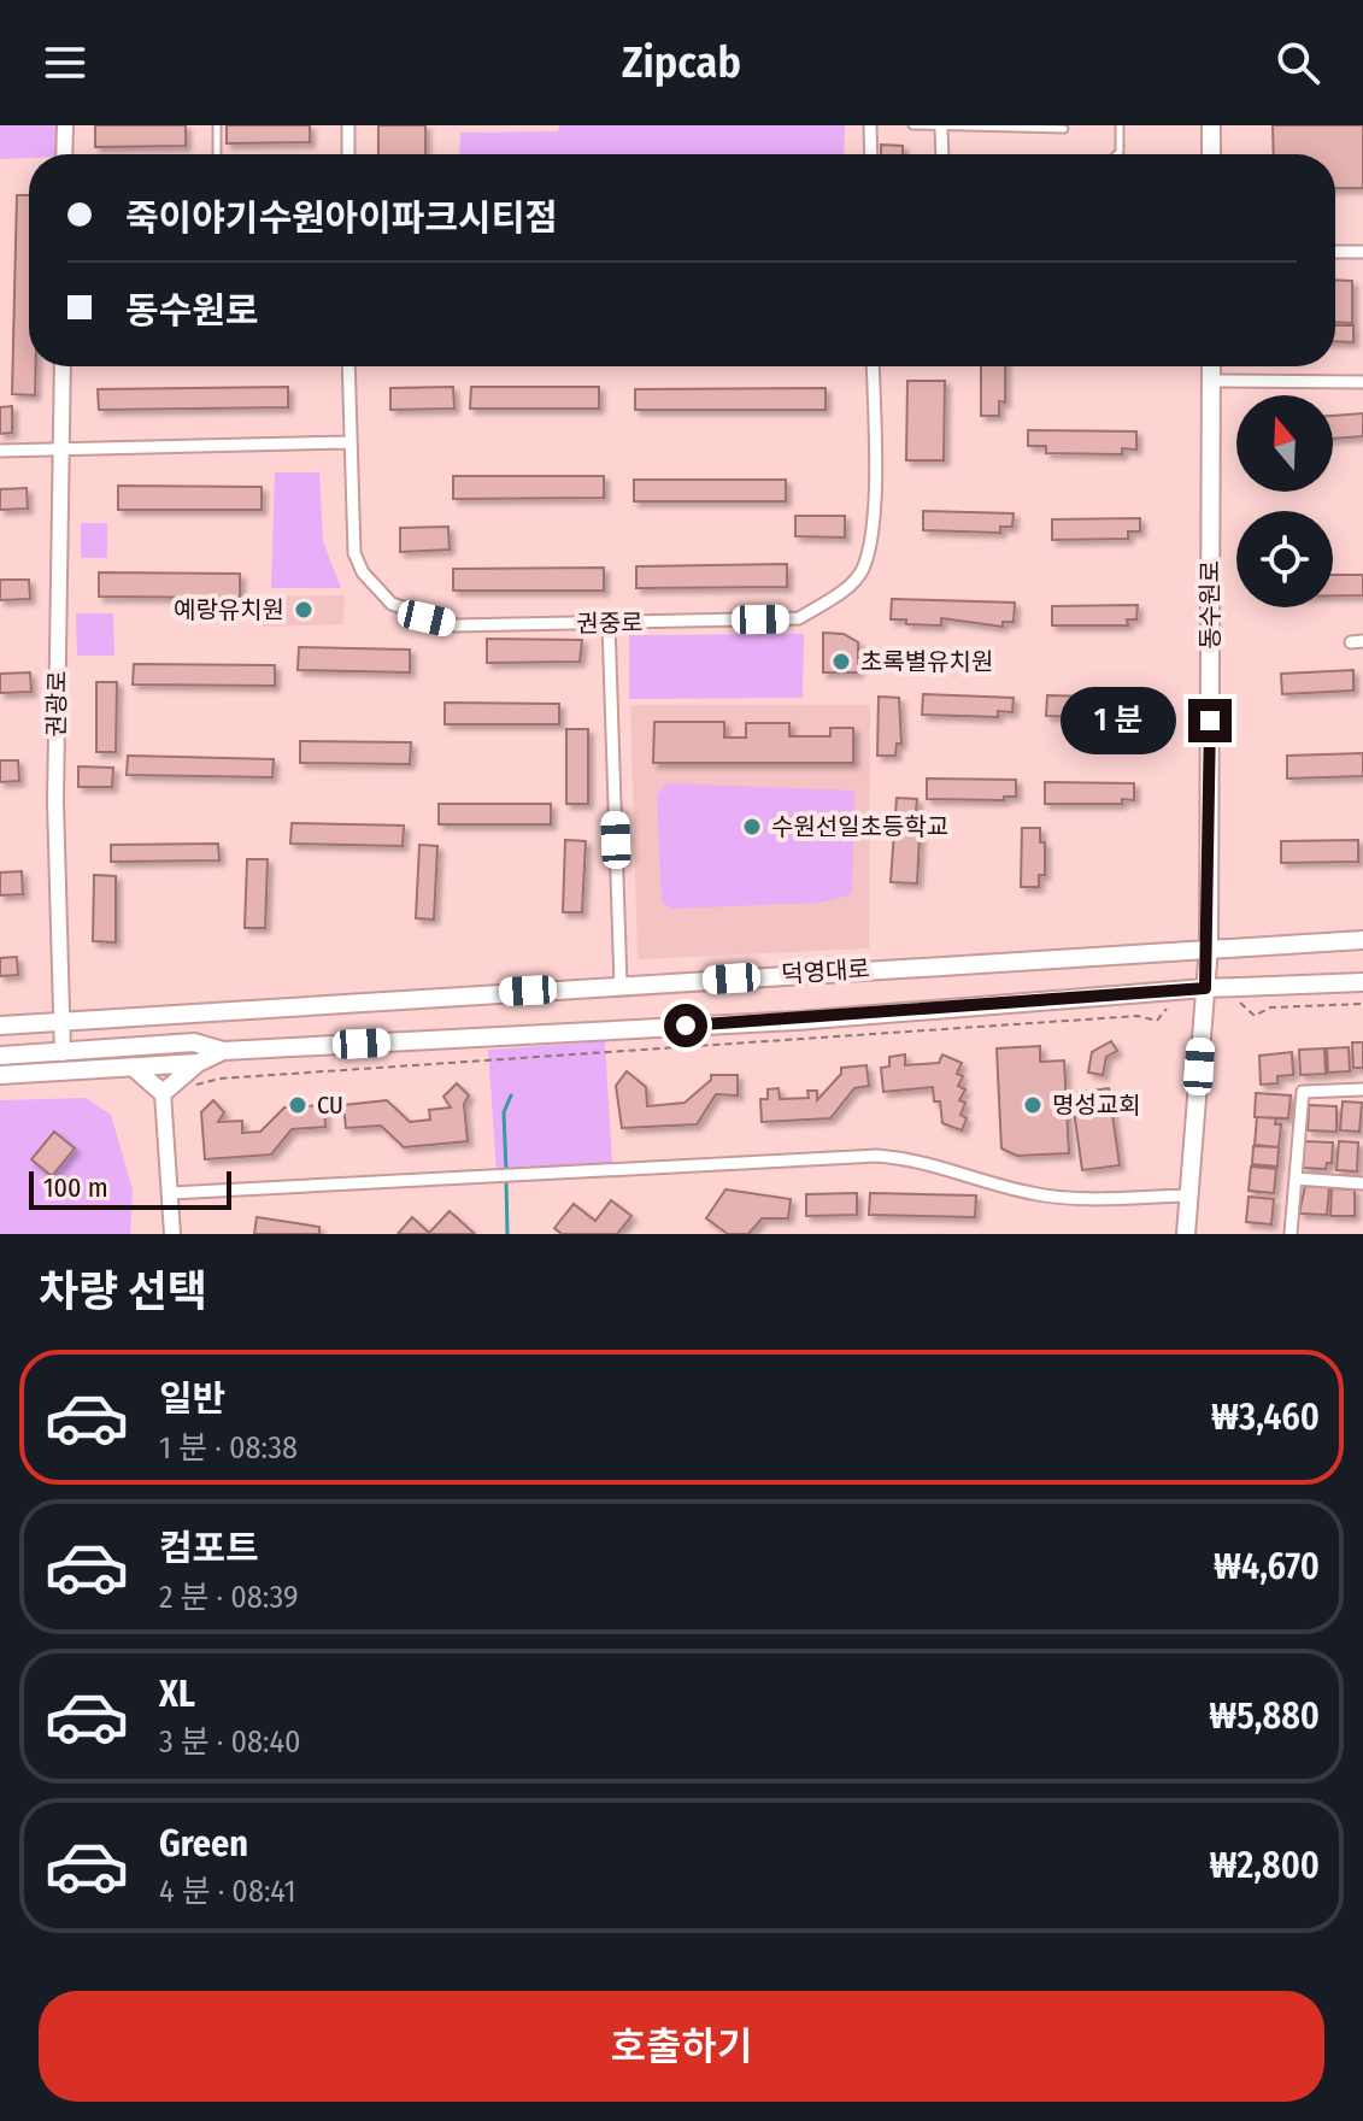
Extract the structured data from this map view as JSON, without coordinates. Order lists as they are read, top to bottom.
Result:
{
  "streets": {
    "main road": ["동수원로", "덕영대로"],
    "street": ["권중로", "권광로"]
  },
  "crossings": [
    ["동수원로", "덕영대로"],
    ["권광로", "덕영대로"]
  ],
  "places": [
    "예랑유치원",
    "초록별유치원",
    "수원선일초등학교",
    "CU",
    "명성교회"
  ],
  "scale_bar": "100 m",
  "north": "top",
  "page": {
    "header": "Zipcab",
    "banner": ["죽이야기수원아이파크시티점", "동수원로"],
    "bubble": "1 분",
    "scale": "100 m",
    "heading": "차량 선택",
    "list": [
      {
        "name": "일반",
        "note": "1 분 · 08:38",
        "value": "₩3,460"
      },
      {
        "name": "컴포트",
        "note": "2 분 · 08:39",
        "value": "₩4,670"
      },
      {
        "name": "XL",
        "note": "3 분 · 08:40",
        "value": "₩5,880"
      },
      {
        "name": "Green",
        "note": "4 분 · 08:41",
        "value": "₩2,800"
      }
    ],
    "buttons": "호출하기"
  }
}
